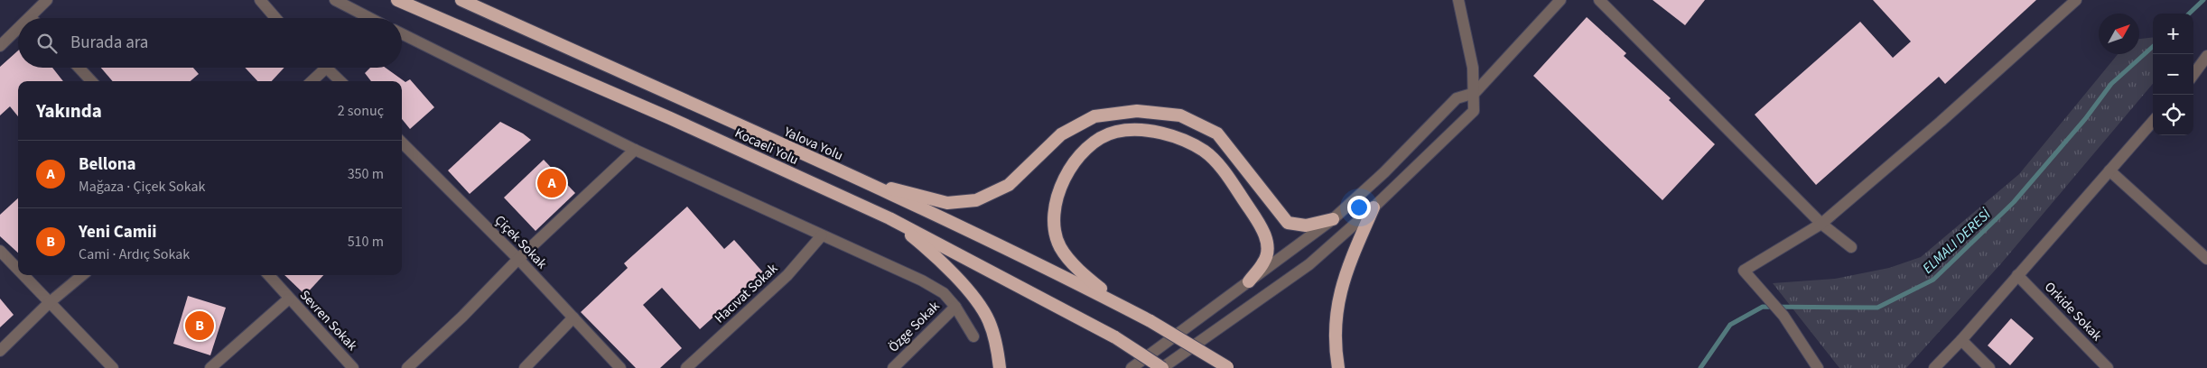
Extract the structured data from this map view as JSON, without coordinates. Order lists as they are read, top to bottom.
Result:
{
  "streets": {
    "highway": ["Yalova Yolu", "Kocaeli̇ Yolu"],
    "street": [
      "Çiçek Sokak",
      "Hacıvat Sokak",
      "Orkide Sokak",
      "Sevren Sokak",
      "Özge Sokak"
    ]
  },
  "water": ["ELMALI DERESİ"],
  "north": "top right",
  "page": {
    "map_buttons": ["+", "−"],
    "search": "Burada ara",
    "heading": ["Yakında", "2 sonuç"],
    "list": [
      {
        "mark": "A",
        "name": "Bellona",
        "note": "Mağaza · Çiçek Sokak",
        "value": "350 m"
      },
      {
        "mark": "B",
        "name": "Yeni Camii",
        "note": "Cami · Ardıç Sokak",
        "value": "510 m"
      }
    ],
    "pins": ["A", "B"]
  }
}
